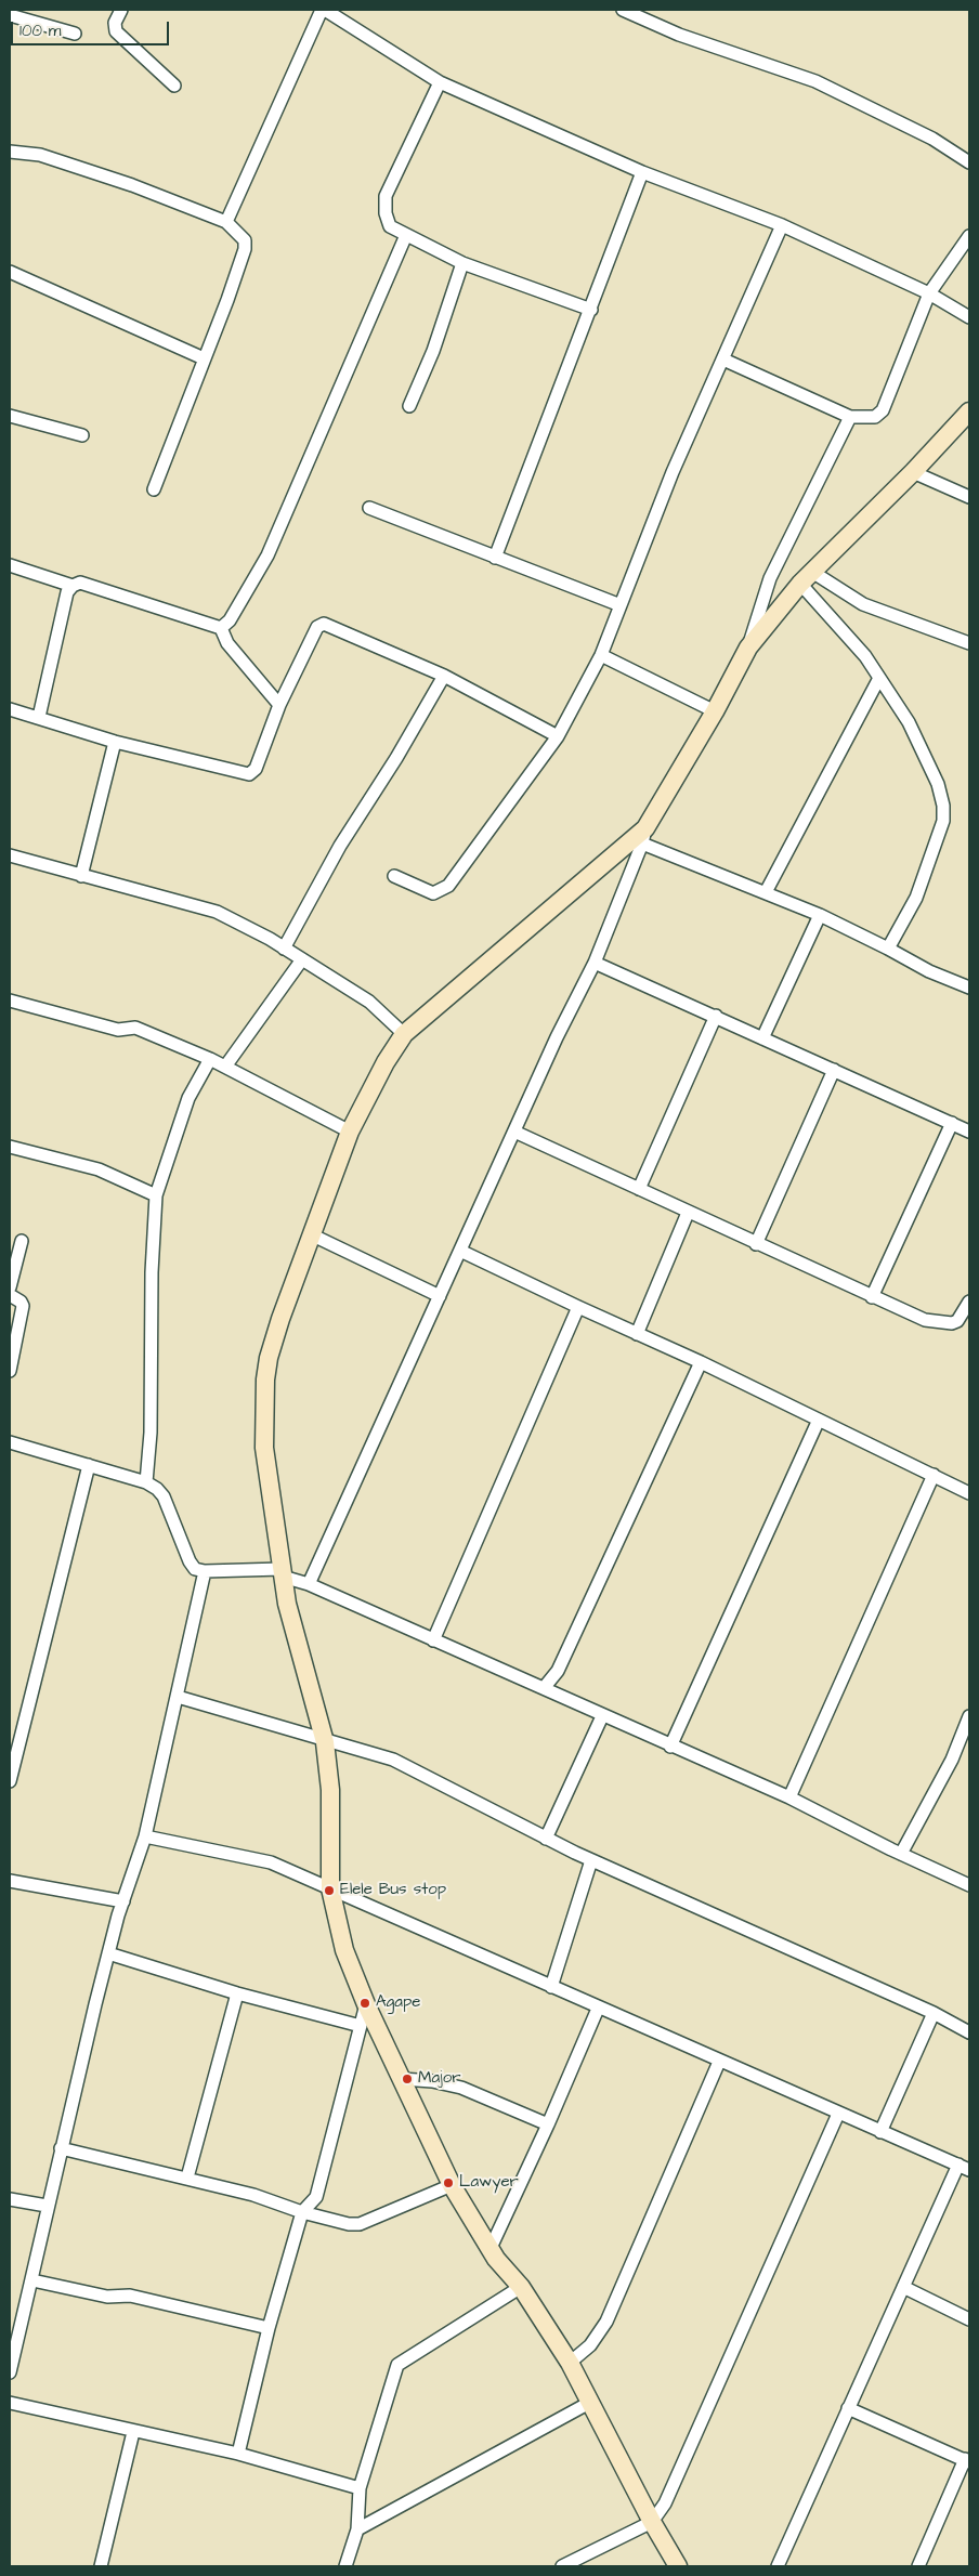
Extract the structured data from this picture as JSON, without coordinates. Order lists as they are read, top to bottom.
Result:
{
  "places": [
    "Elele Bus stop",
    "Agape",
    "Major",
    "Lawyer"
  ],
  "scale_bar": "100 m"
}
